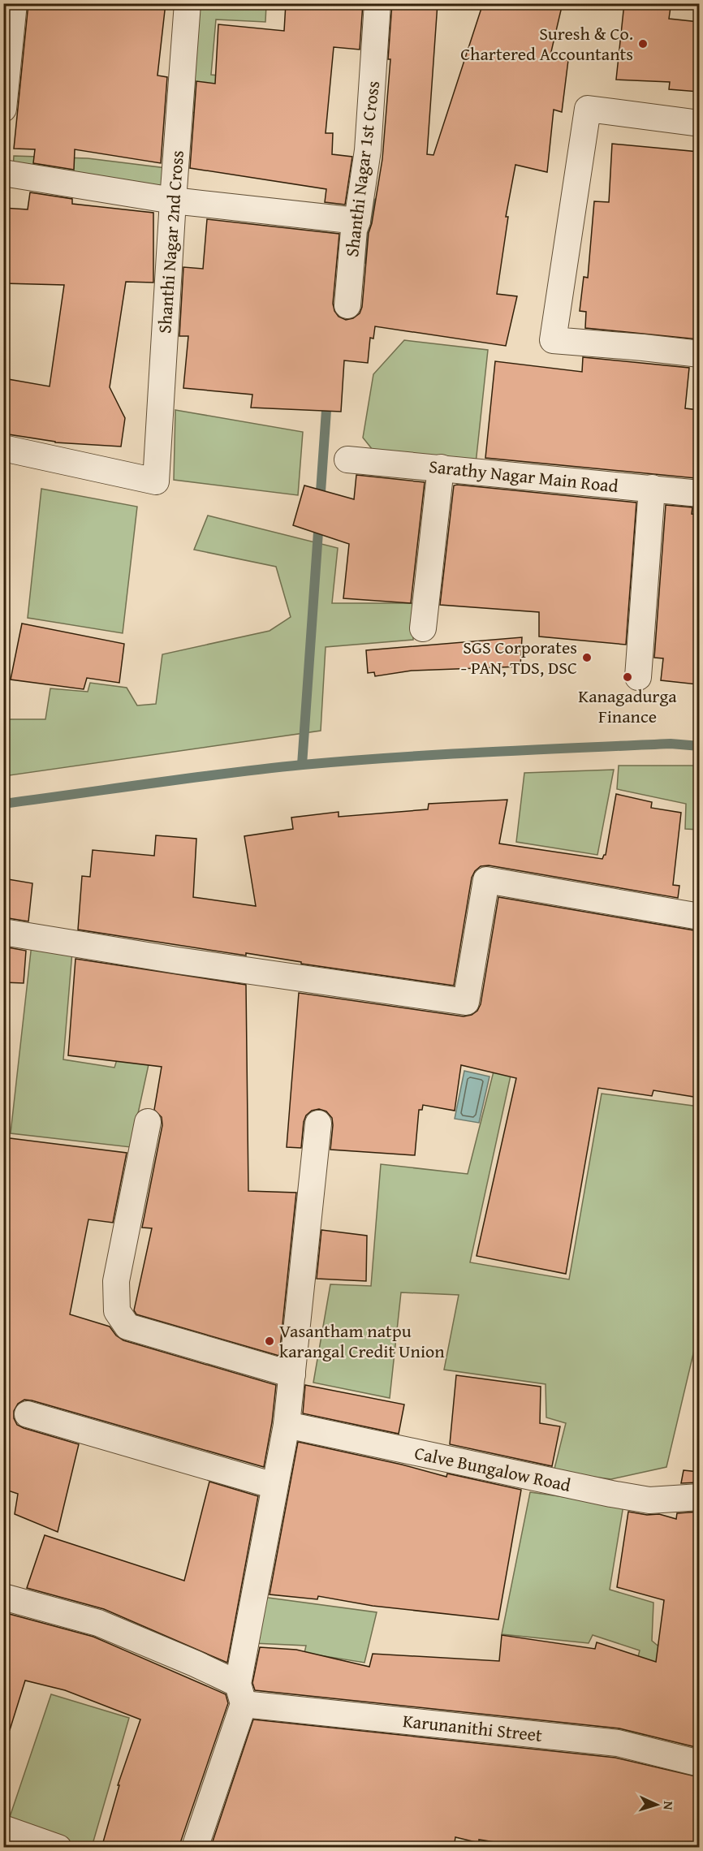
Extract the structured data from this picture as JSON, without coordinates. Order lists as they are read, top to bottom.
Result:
{
  "streets": {
    "street": [
      "Shanthi Nagar 1st Cross",
      "Shanthi Nagar 2nd Cross",
      "Sarathy Nagar Main Road",
      "Calve Bungalow Road",
      "Karunanithi Street"
    ]
  },
  "places": [
    "Suresh & Co. Chartered Accountants",
    "SGS Corporates - PAN, TDS, DSC",
    "Kanagadurga Finance",
    "Vasantham natpu karangal Credit Union"
  ],
  "north": "right"
}
